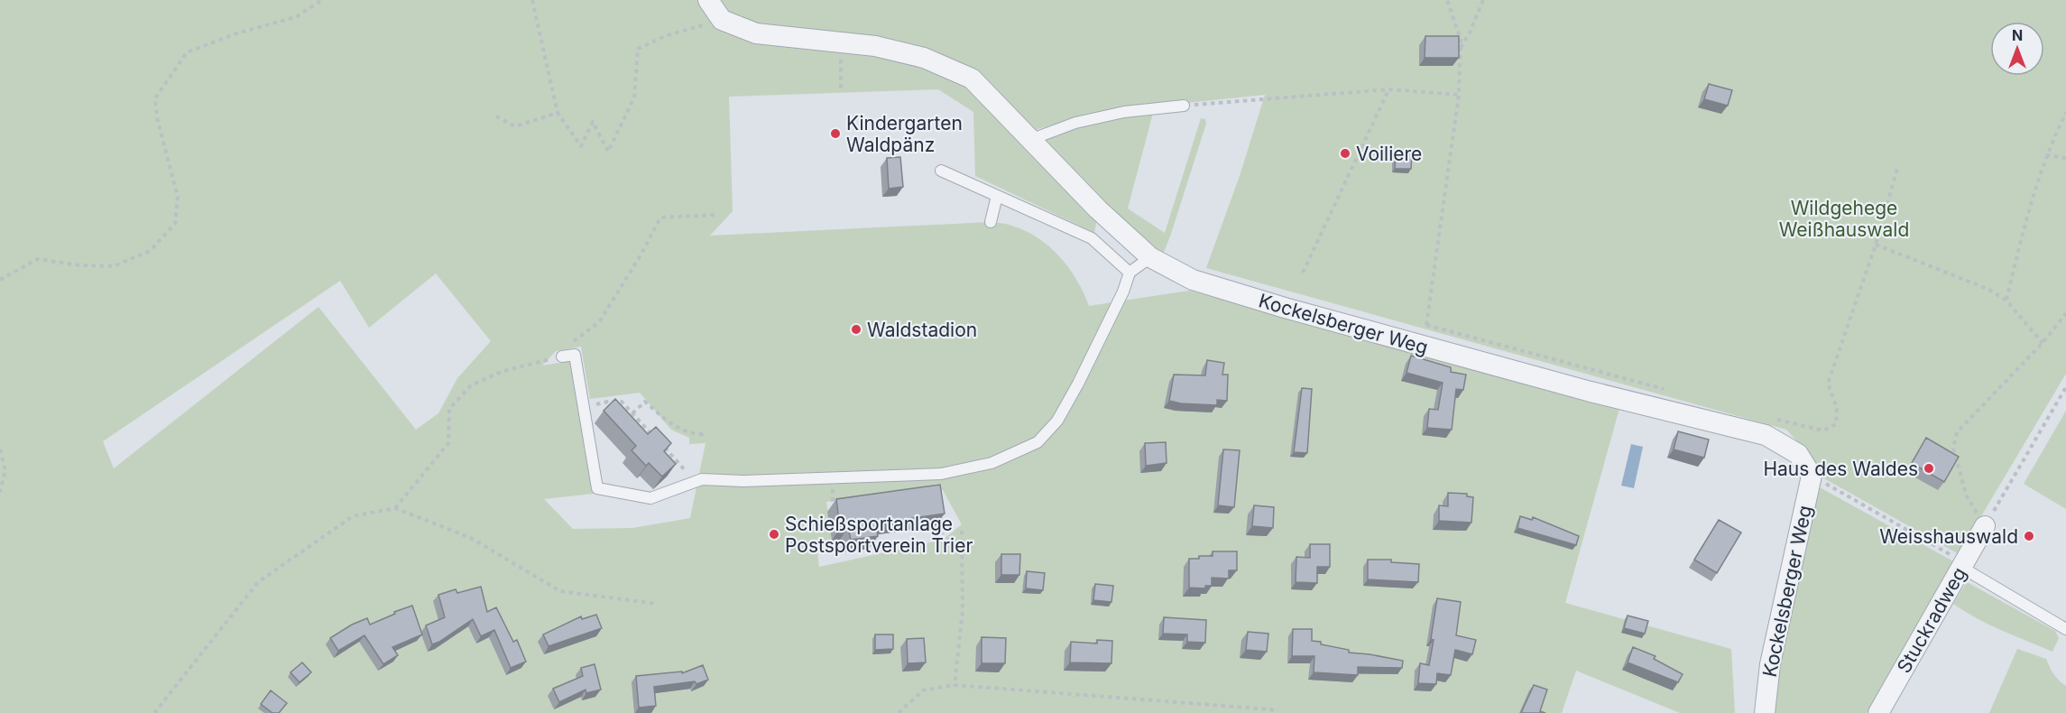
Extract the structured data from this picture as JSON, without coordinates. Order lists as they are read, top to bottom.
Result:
{
  "streets": {
    "street": ["Kockelsberger Weg", "Stuckradweg"]
  },
  "parks": ["Wildgehege Weißhauswald"],
  "places": [
    "Kindergarten Waldpänz",
    "Voiliere",
    "Waldstadion",
    "Haus des Waldes",
    "Schießsportanlage Postsportverein Trier",
    "Weisshauswald"
  ],
  "north": "top"
}
